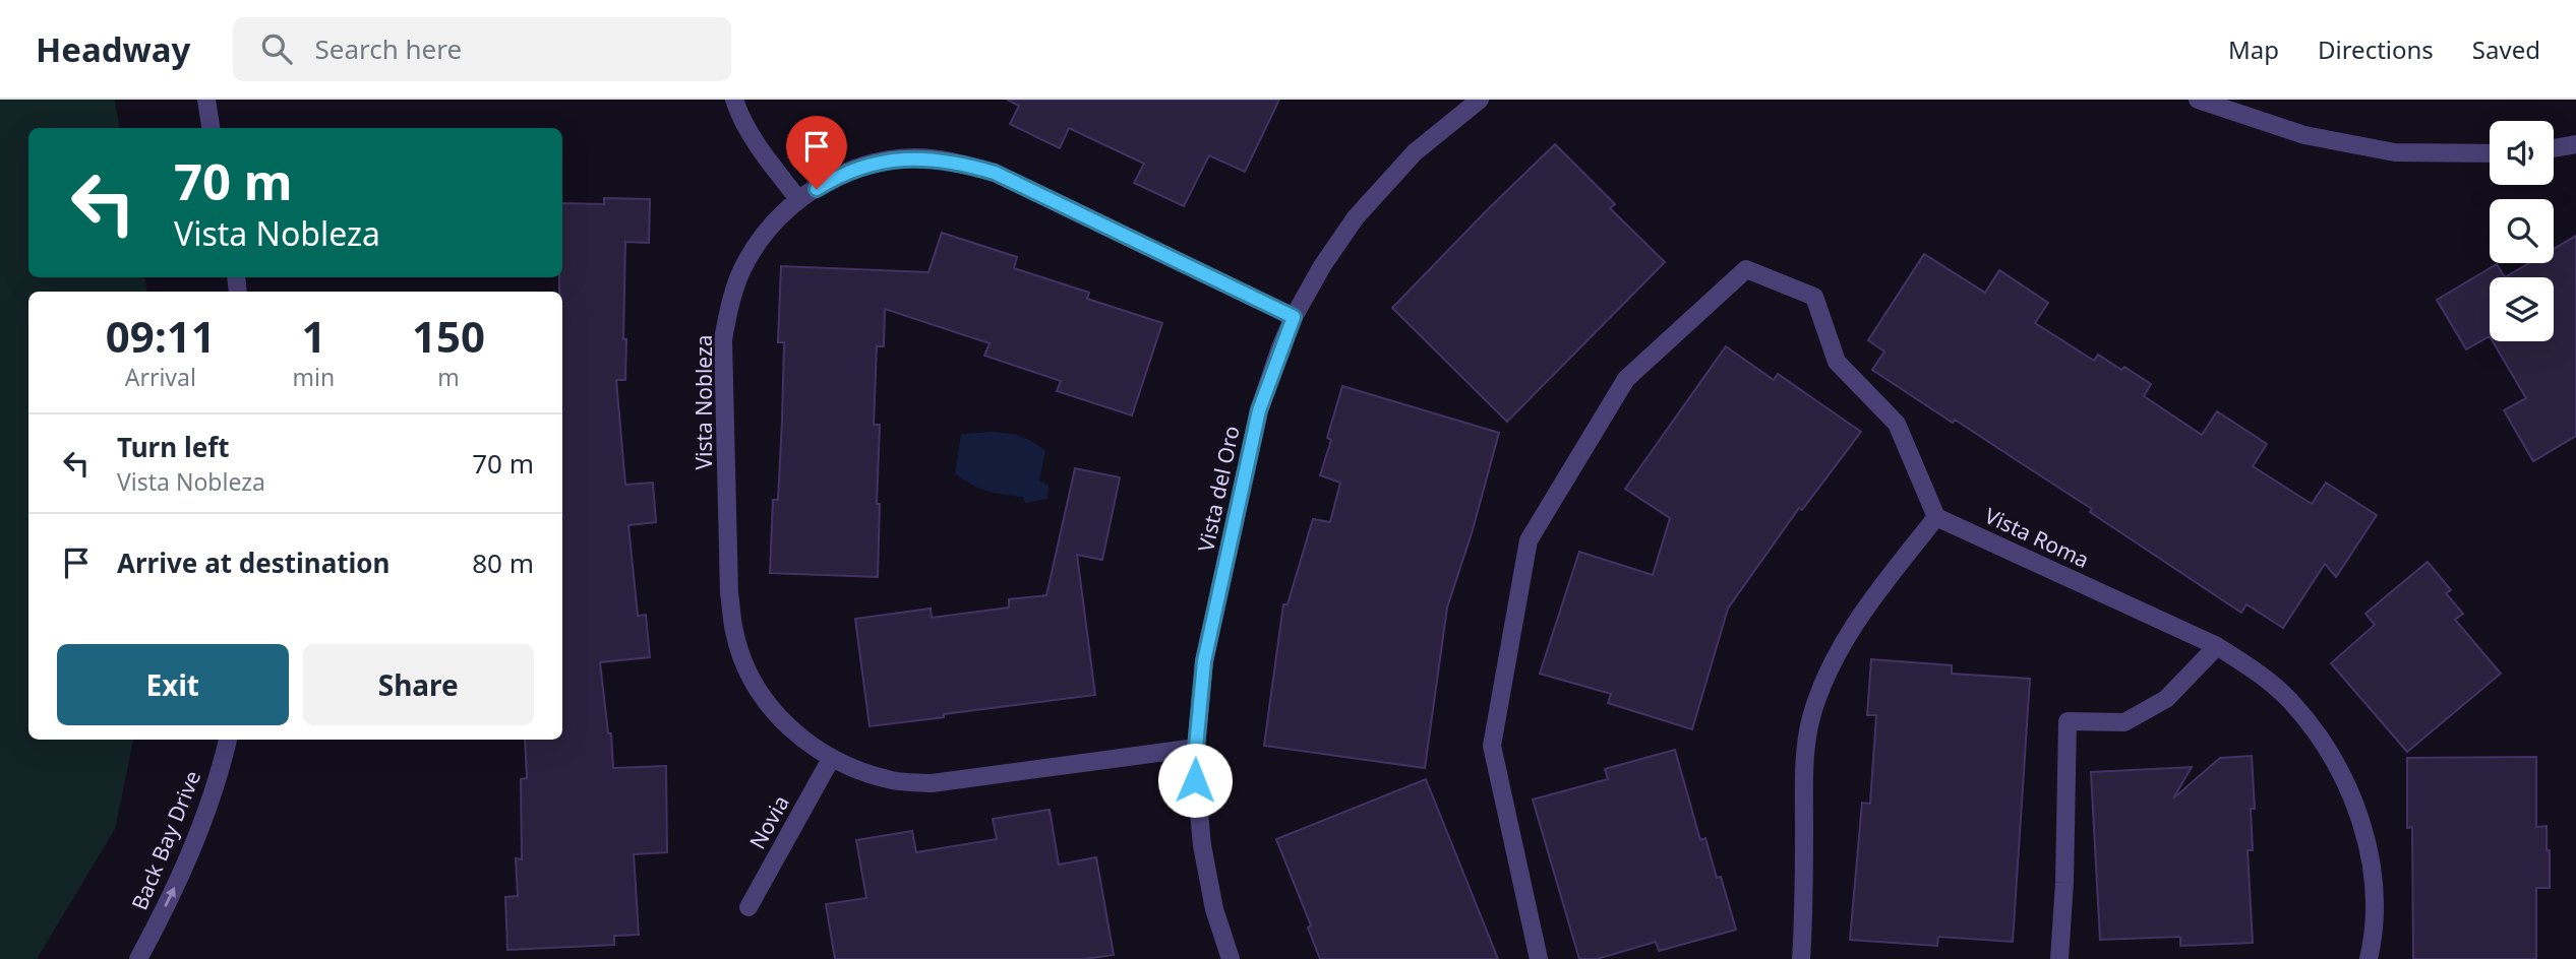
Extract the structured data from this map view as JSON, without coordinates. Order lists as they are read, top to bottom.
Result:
{
  "streets": {
    "street": [
      "Vista Nobleza",
      "Vista del Oro",
      "Vista Roma",
      "Novia",
      "Back Bay Drive"
    ]
  },
  "crossings": [
    ["Vista Nobleza", "Vista del Oro"],
    ["Vista Nobleza", "Novia"]
  ],
  "one_way": ["Back Bay Drive"],
  "page": {
    "header": "Headway",
    "search": "Search here",
    "nav": ["Map", "Directions", "Saved"],
    "turn": ["70 m", "Vista Nobleza"],
    "eta": [
      "09:11",
      "Arrival",
      "1",
      "min",
      "150",
      "m"
    ],
    "list": [
      {
        "name": "Turn left",
        "note": "Vista Nobleza",
        "value": "70 m"
      },
      {
        "name": "Arrive at destination",
        "value": "80 m"
      }
    ],
    "buttons": ["Exit", "Share"]
  }
}
